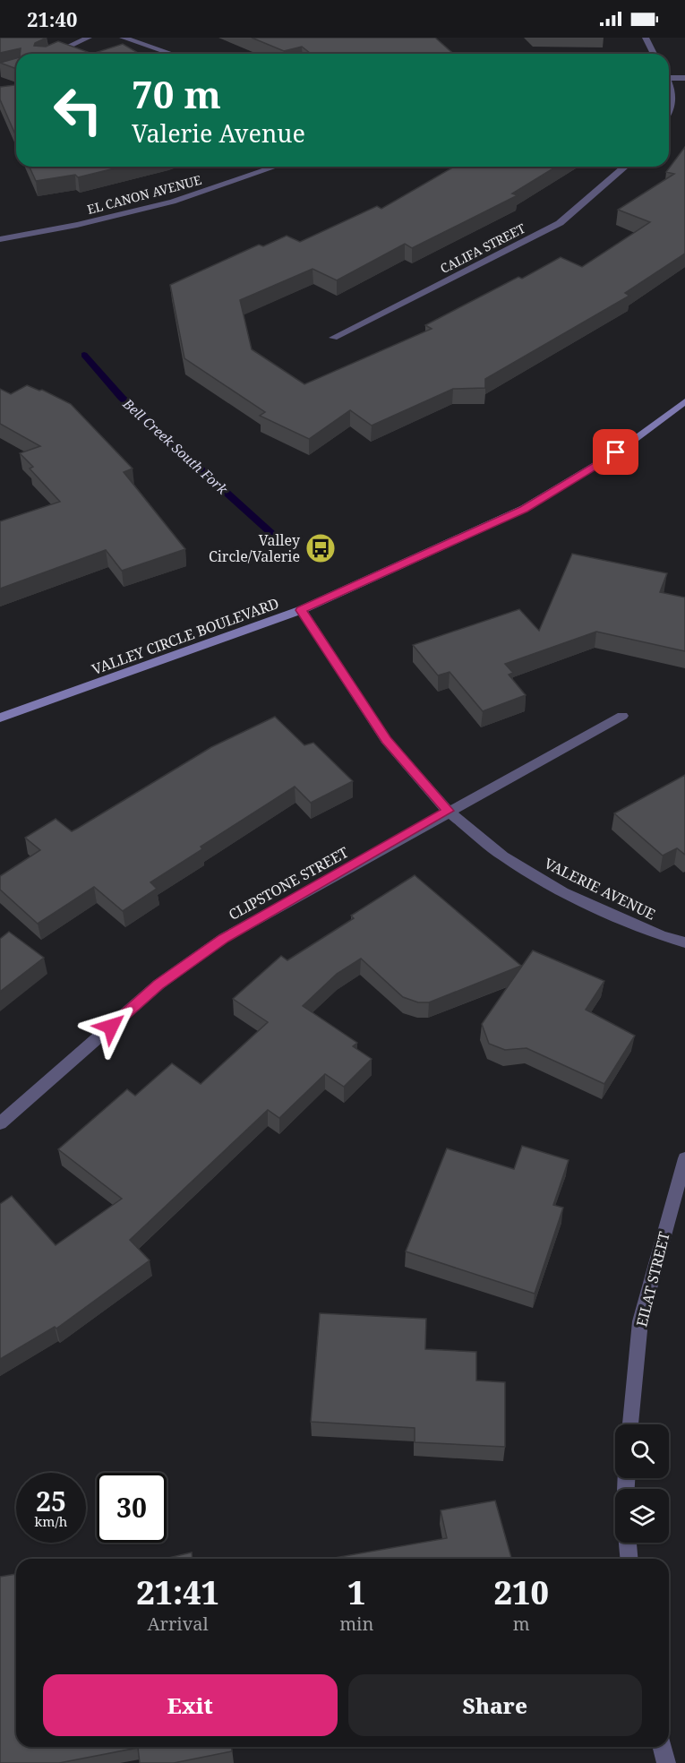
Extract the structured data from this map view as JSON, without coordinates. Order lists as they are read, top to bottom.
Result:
{
  "streets": {
    "main road": ["VALLEY CIRCLE BOULEVARD"],
    "street": [
      "EL CANON AVENUE",
      "CALIFA STREET",
      "CLIPSTONE STREET",
      "VALERIE AVENUE",
      "EILAT STREET"
    ]
  },
  "crossings": [
    ["VALLEY CIRCLE BOULEVARD", "VALERIE AVENUE"],
    ["CLIPSTONE STREET", "VALERIE AVENUE"]
  ],
  "water": ["Bell Creek South Fork"],
  "places": {
    "bus stop": ["Valley Circle/Valerie"]
  },
  "page": {
    "status": "21:40",
    "turn": ["70 m", "Valerie Avenue"],
    "speed": "25 km/h",
    "limit": "30",
    "eta": [
      "21:41",
      "Arrival",
      "1",
      "min",
      "210",
      "m"
    ],
    "buttons": ["Exit", "Share"]
  }
}
